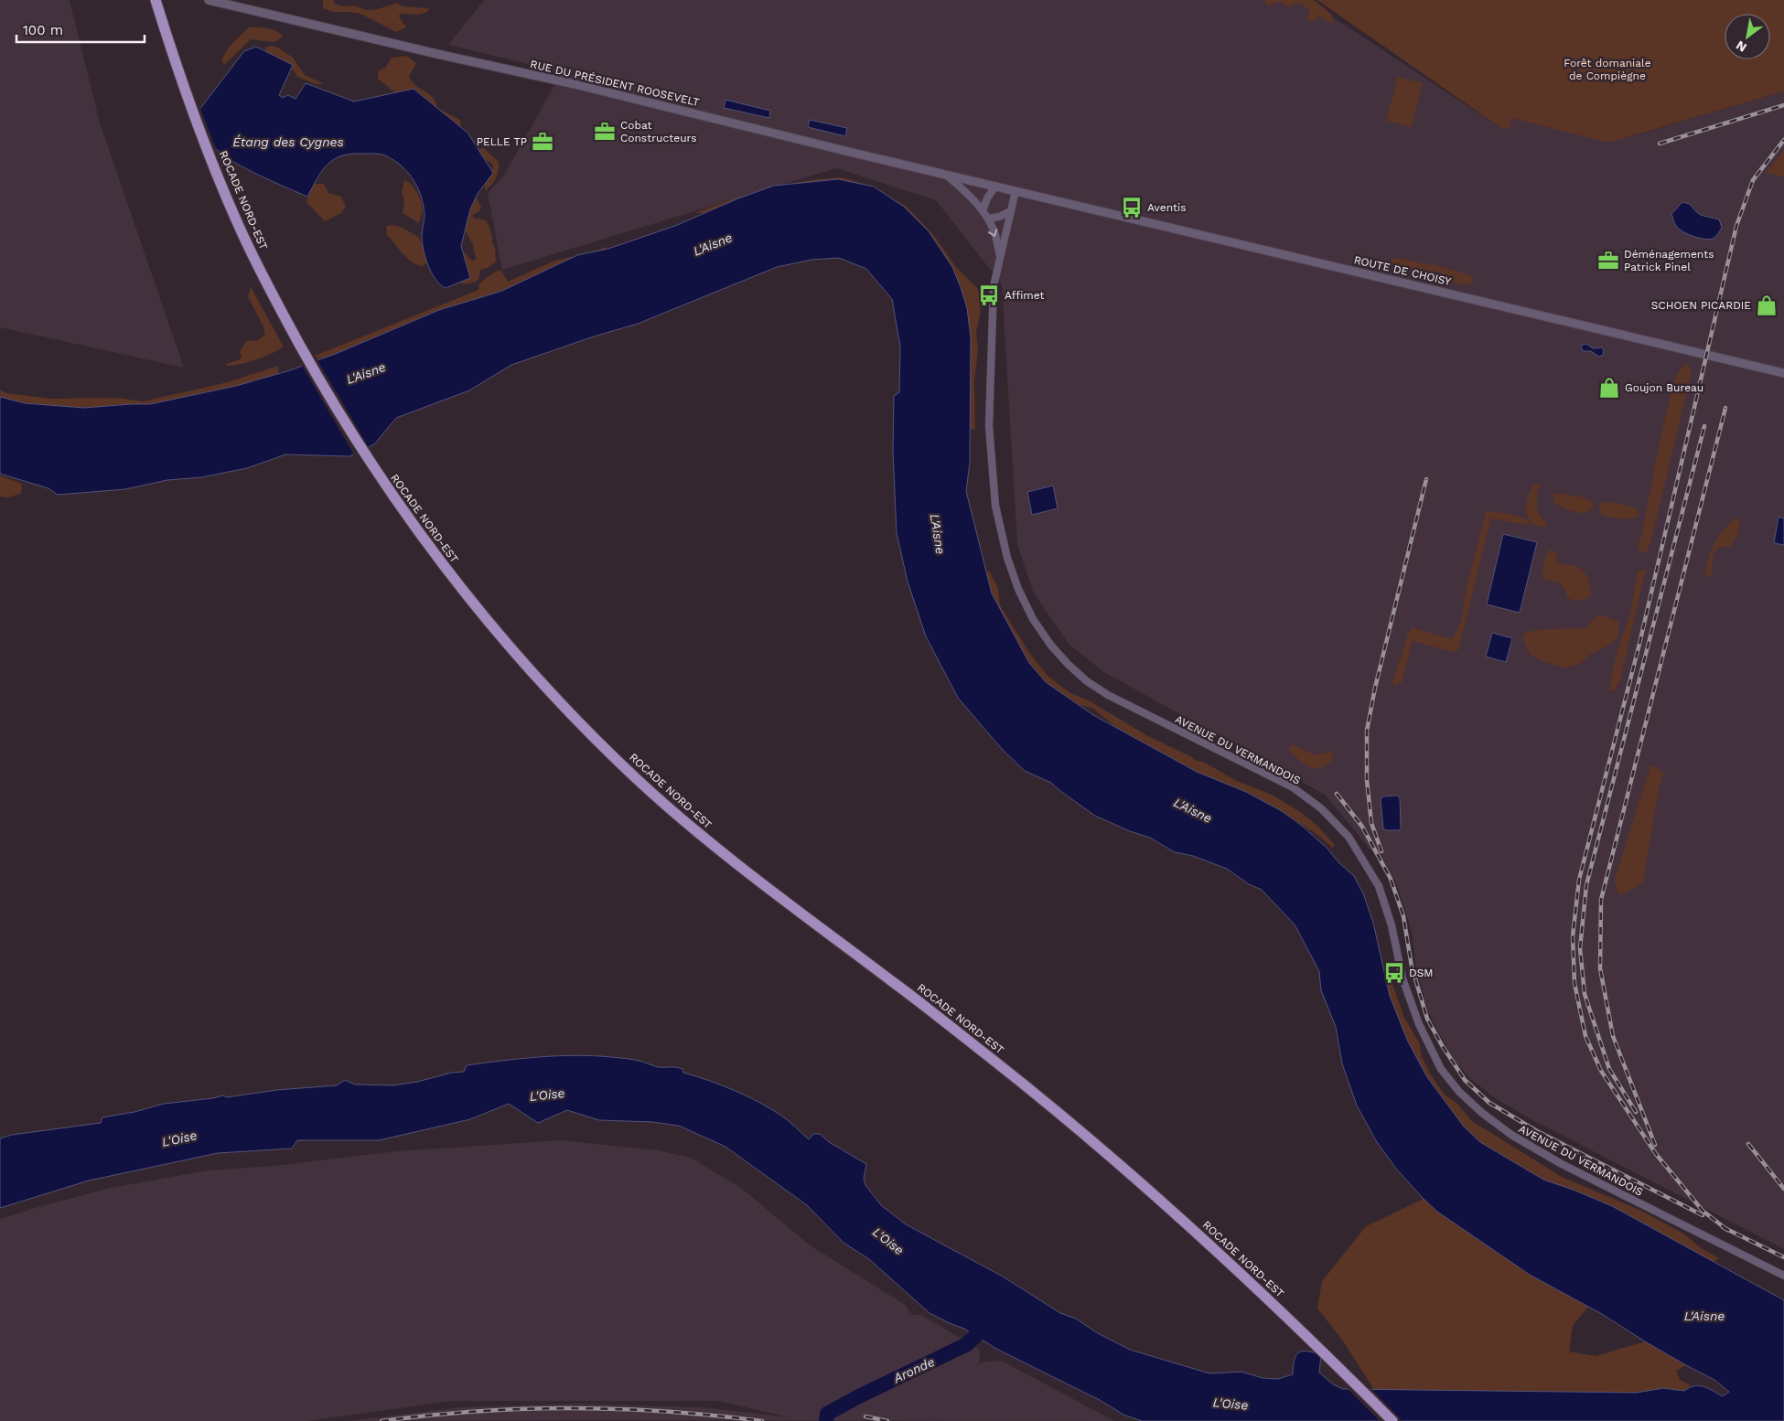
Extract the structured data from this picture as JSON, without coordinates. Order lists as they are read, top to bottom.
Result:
{
  "streets": {
    "main road": ["ROCADE NORD-EST"],
    "street": ["RUE DU PRÉSIDENT ROOSEVELT", "ROUTE DE CHOISY", "AVENUE DU VERMANDOIS"]
  },
  "crossings": [
    ["RUE DU PRÉSIDENT ROOSEVELT", "ROUTE DE CHOISY"],
    ["RUE DU PRÉSIDENT ROOSEVELT", "AVENUE DU VERMANDOIS"],
    ["ROUTE DE CHOISY", "AVENUE DU VERMANDOIS"]
  ],
  "water": [
    "Étang des Cygnes",
    "L'Aisne",
    "L'Oise",
    "Aronde"
  ],
  "parks": ["Forêt domaniale de Compiègne"],
  "places": {
    "office": ["Cobat Constructeurs", "PELLE TP", "Déménagements Patrick Pinel"],
    "bus stop": ["Aventis", "Affimet", "DSM"],
    "shop": ["SCHOEN PICARDIE", "Goujon Bureau"]
  },
  "scale_bar": "100 m",
  "north": "bottom left"
}
